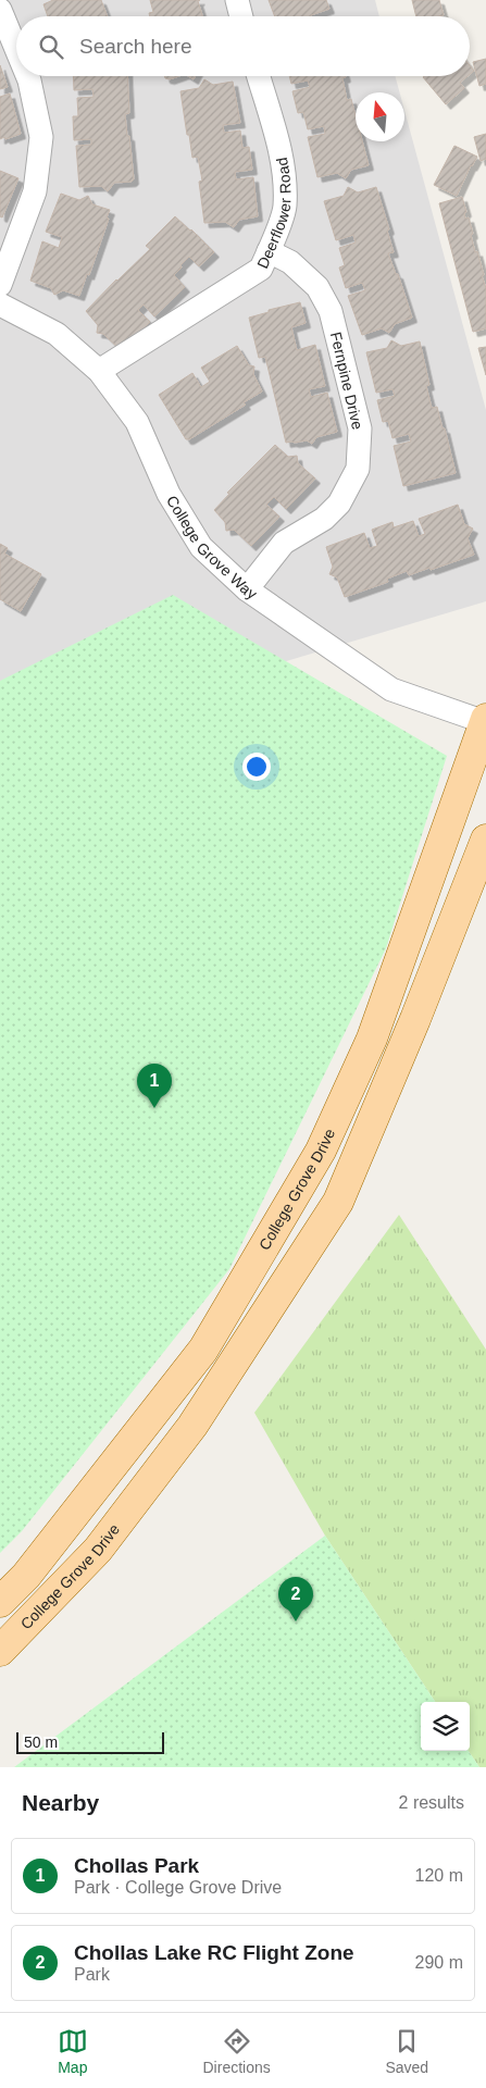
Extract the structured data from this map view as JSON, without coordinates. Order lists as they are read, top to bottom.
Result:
{
  "streets": {
    "main road": ["College Grove Drive"],
    "street": ["Deerflower Road", "Fernpine Drive", "College Grove Way"]
  },
  "crossings": [
    ["Deerflower Road", "Fernpine Drive"],
    ["Deerflower Road", "College Grove Way"],
    ["Fernpine Drive", "College Grove Way"],
    ["College Grove Way", "College Grove Drive"]
  ],
  "scale_bar": "50 m",
  "north": "top",
  "page": {
    "search": "Search here",
    "pins": ["1", "2"],
    "scale": "50 m",
    "heading": ["Nearby", "2 results"],
    "list": [
      {
        "mark": "1",
        "name": "Chollas Park",
        "note": "Park · College Grove Drive",
        "value": "120 m"
      },
      {
        "mark": "2",
        "name": "Chollas Lake RC Flight Zone",
        "note": "Park",
        "value": "290 m"
      }
    ],
    "nav": ["Map", "Directions", "Saved"]
  }
}
